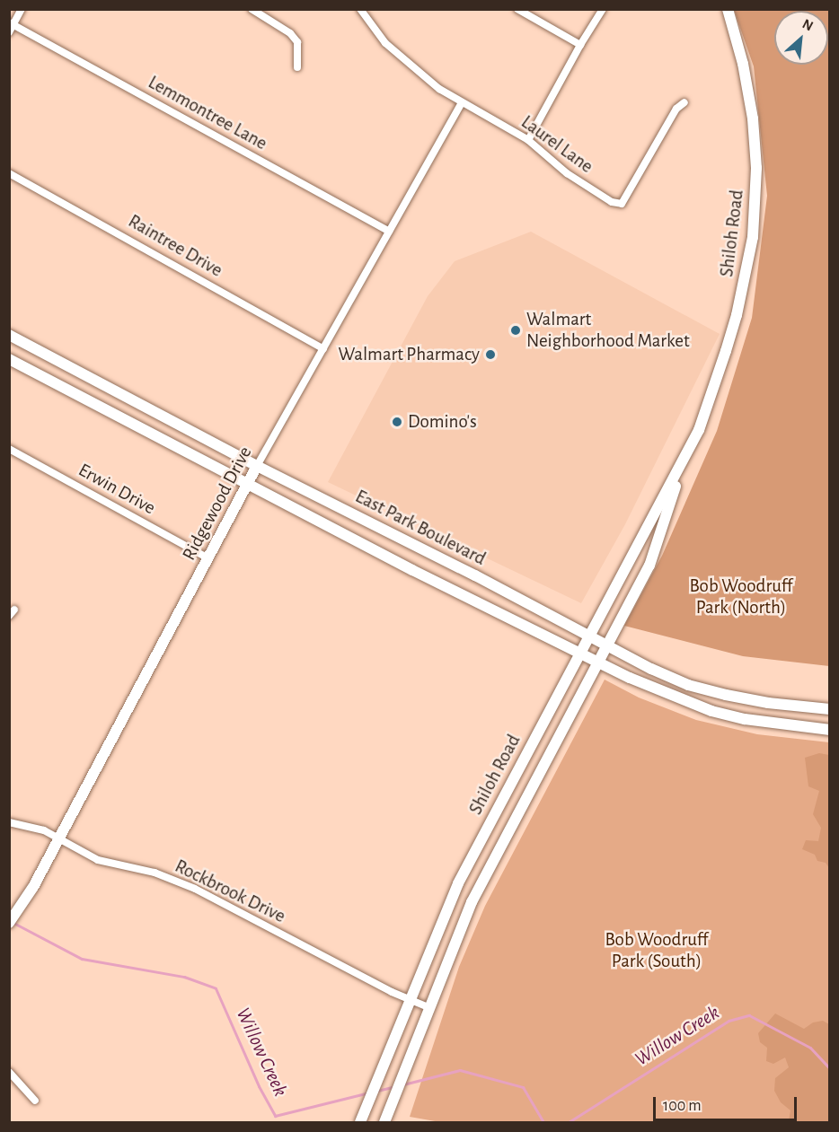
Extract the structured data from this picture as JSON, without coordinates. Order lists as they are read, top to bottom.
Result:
{
  "streets": {
    "main road": ["Shiloh Road", "Ridgewood Drive", "East Park Boulevard"],
    "street": [
      "Lemmontree Lane",
      "Laurel Lane",
      "Raintree Drive",
      "Erwin Drive",
      "Rockbrook Drive"
    ]
  },
  "crossings": [
    ["Lemmontree Lane", "Ridgewood Drive"],
    ["Laurel Lane", "Ridgewood Drive"],
    ["Shiloh Road", "East Park Boulevard"],
    ["Shiloh Road", "Rockbrook Drive"],
    ["Raintree Drive", "Ridgewood Drive"],
    ["Erwin Drive", "Ridgewood Drive"],
    ["Ridgewood Drive", "East Park Boulevard"],
    ["Ridgewood Drive", "Rockbrook Drive"]
  ],
  "water": ["Willow Creek"],
  "parks": ["Bob Woodruff Park (North)", "Bob Woodruff Park (South)"],
  "places": ["Walmart Neighborhood Market", "Walmart Pharmacy", "Domino's"],
  "scale_bar": "100 m",
  "north": "top right"
}
